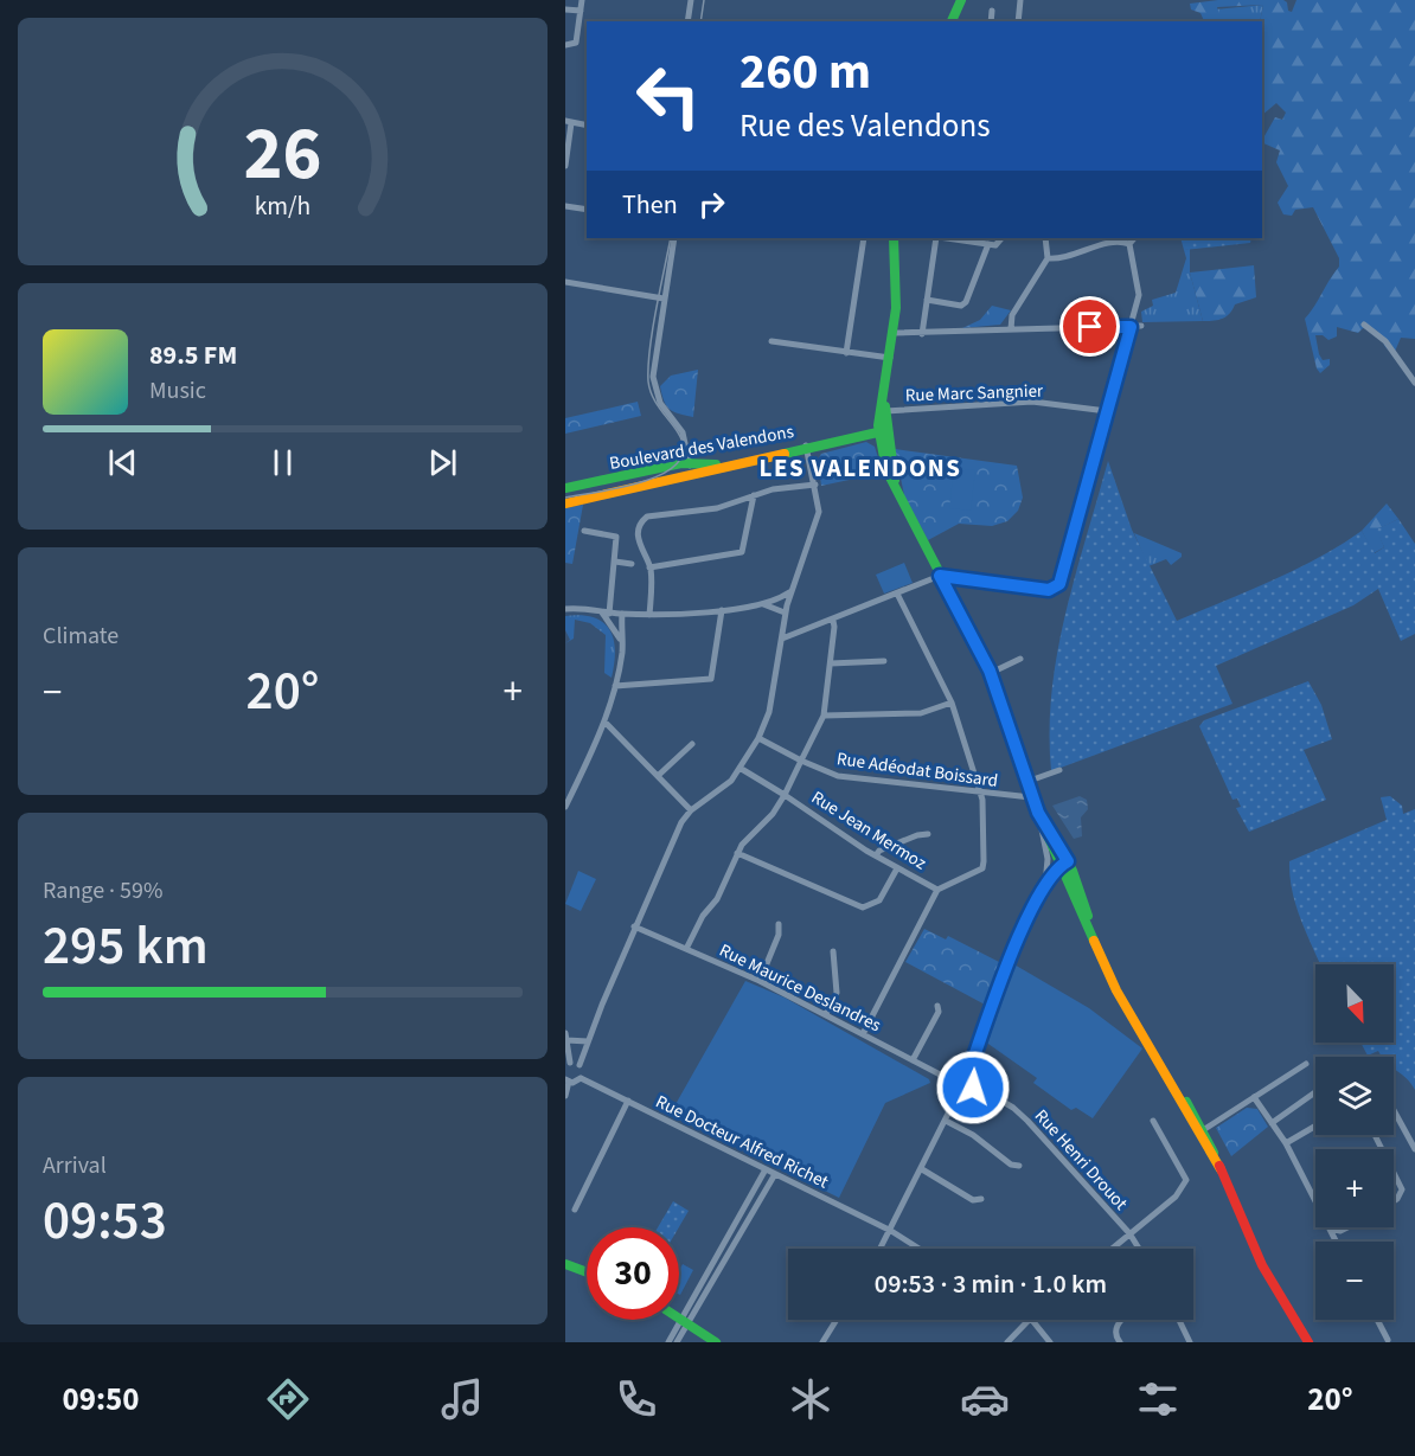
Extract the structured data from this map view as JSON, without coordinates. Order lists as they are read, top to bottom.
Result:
{
  "streets": {
    "main road": ["Boulevard des Valendons"],
    "street": [
      "Rue Marc Sangnier",
      "Rue Adéodat Boissard",
      "Rue Jean Mermoz",
      "Rue Maurice Deslandres",
      "Rue Docteur Alfred Richet",
      "Rue Henri Drouot"
    ]
  },
  "crossings": [
    ["Rue Maurice Deslandres", "Rue Henri Drouot"]
  ],
  "districts": ["LES VALENDONS"],
  "north": "bottom right",
  "page": {
    "turn": ["260 m", "Rue des Valendons"],
    "then": "Then",
    "song": ["89.5 FM", "Music"],
    "tile": [
      "Climate",
      ["Range · 59%", "295 km"],
      ["Arrival", "09:53"]
    ],
    "heat": ["−", "20°", "+"],
    "map_buttons": ["+", "−"],
    "limit": "30",
    "trip": "09:53 · 3 min · 1.0 km",
    "tabs": ["09:50", "20°"],
    "gauge": ["26", "km/h"]
  }
}
